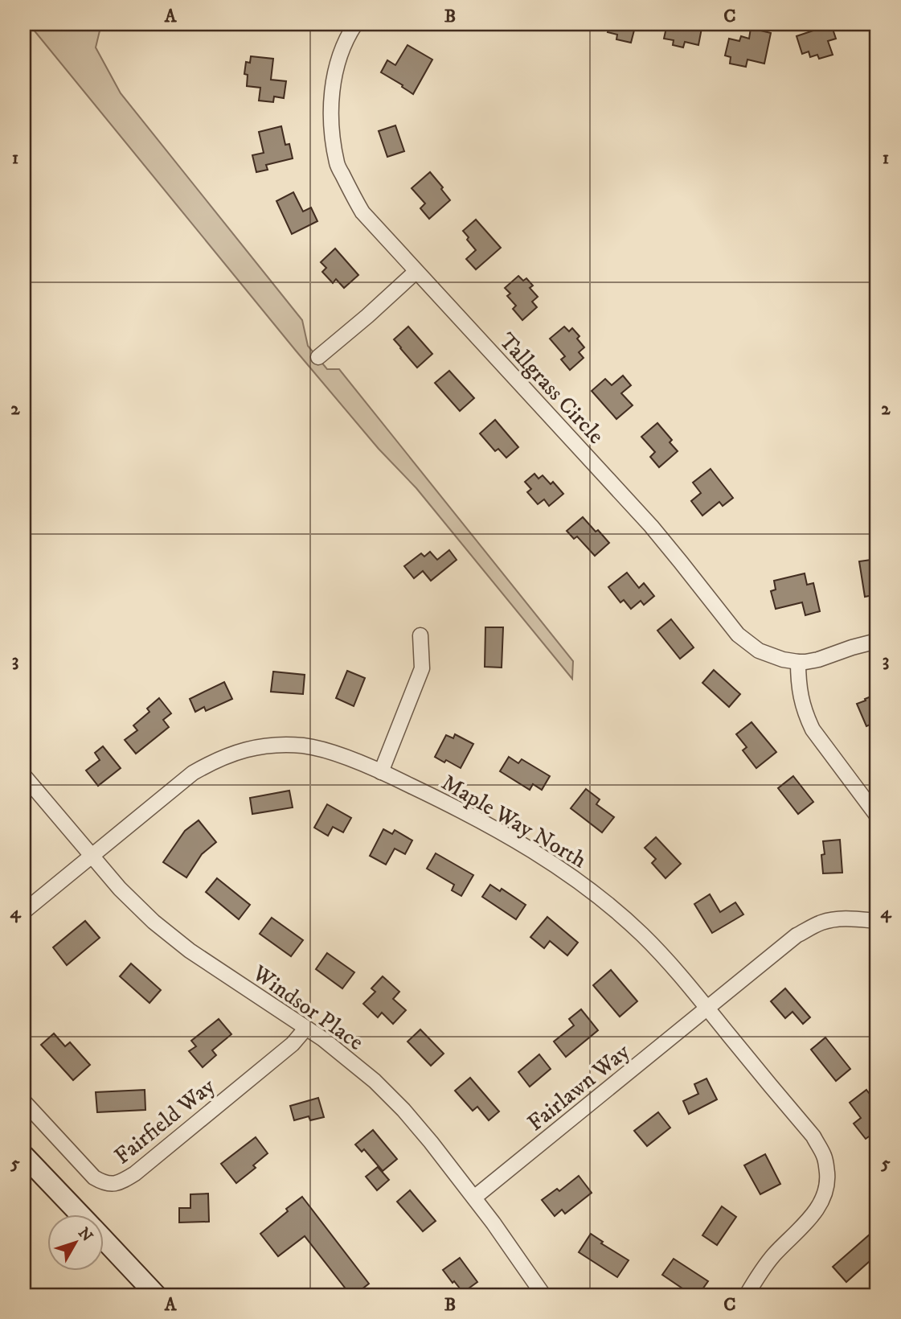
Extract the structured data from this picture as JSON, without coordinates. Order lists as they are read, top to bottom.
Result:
{
  "streets": {
    "street": [
      "Tallgrass Circle",
      "Maple Way North",
      "Windsor Place",
      "Fairlawn Way",
      "Fairfield Way"
    ]
  },
  "crossings": [
    ["Maple Way North", "Windsor Place"],
    ["Maple Way North", "Fairlawn Way"],
    ["Windsor Place", "Fairlawn Way"],
    ["Windsor Place", "Fairfield Way"]
  ],
  "north": "top right",
  "grid": {
    "columns": ["A", "B", "C"],
    "rows": [
      "1",
      "2",
      "3",
      "4",
      "5"
    ]
  }
}
